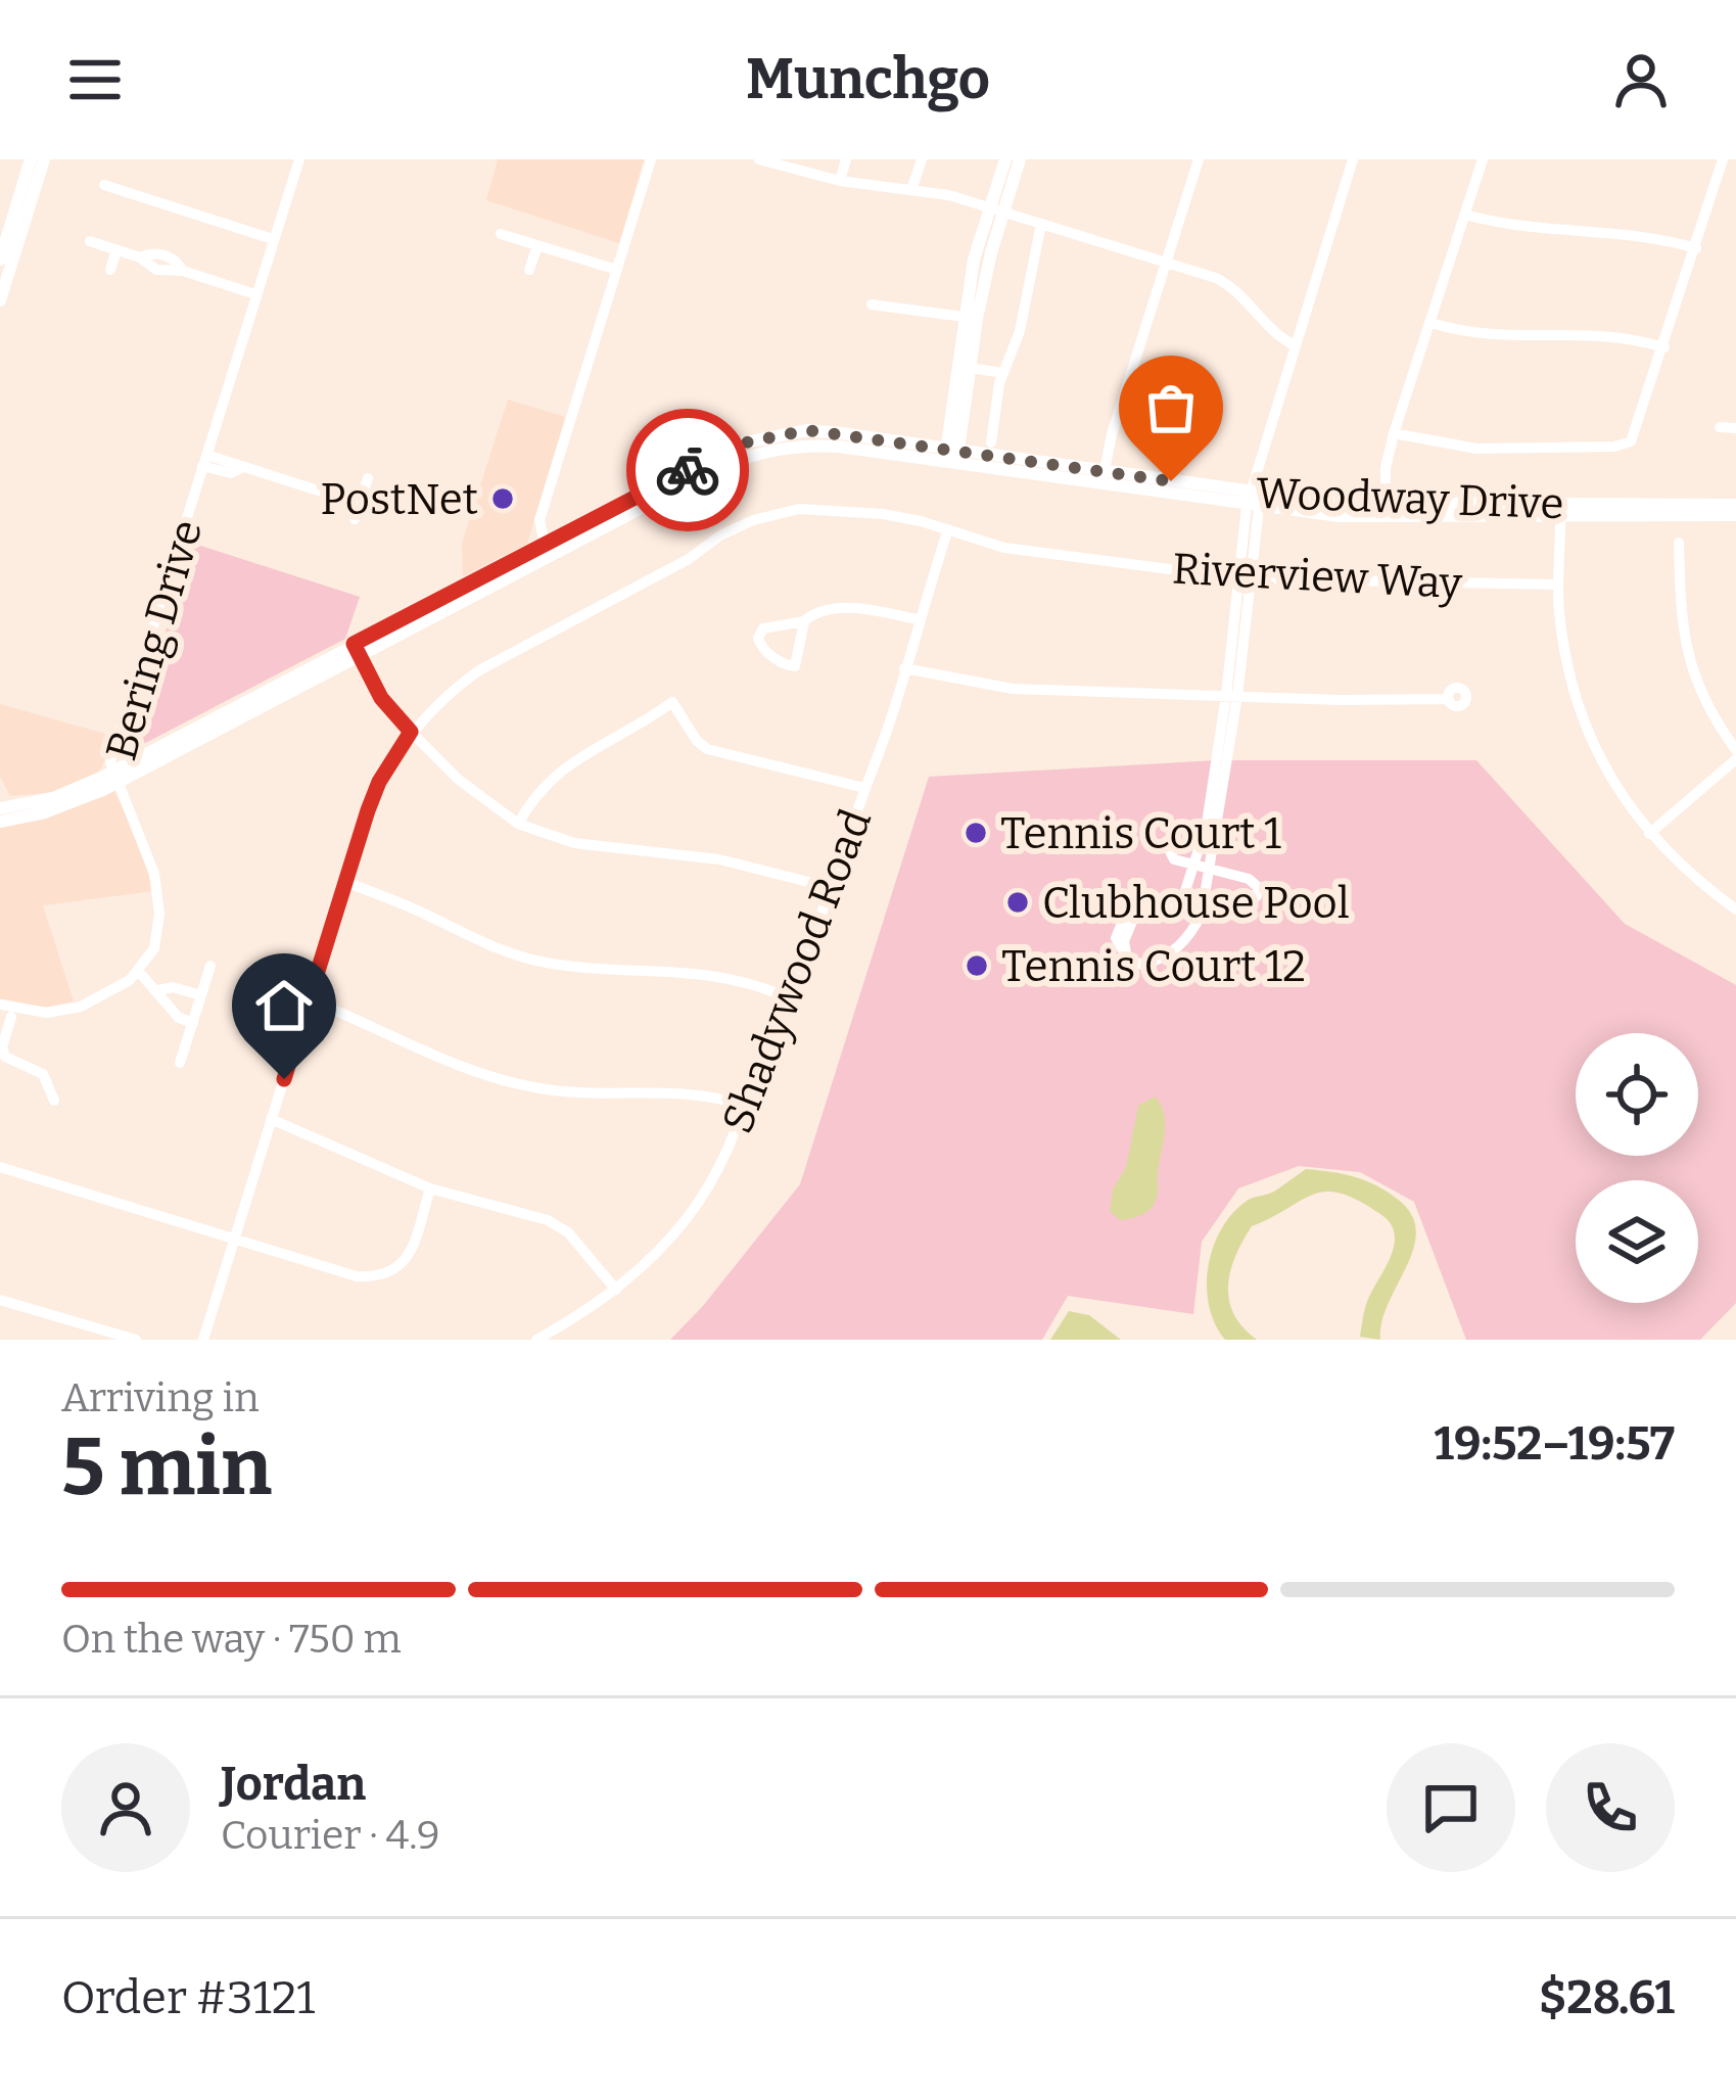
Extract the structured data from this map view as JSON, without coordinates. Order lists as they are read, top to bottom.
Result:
{
  "streets": {
    "main road": ["Woodway Drive"],
    "street": ["Riverview Way", "Bering Drive", "Shadywood Road"]
  },
  "crossings": [
    ["Woodway Drive", "Bering Drive"],
    ["Riverview Way", "Shadywood Road"]
  ],
  "places": [
    "PostNet",
    "Tennis Court 1",
    "Clubhouse Pool",
    "Tennis Court 12"
  ],
  "page": {
    "header": "Munchgo",
    "heading": ["5 min", "Arriving in", "19:52–19:57"],
    "panel": [
      "Jordan",
      "Courier · 4.9",
      "Order #3121",
      "$28.61"
    ],
    "bar": "On the way · 750 m"
  }
}
